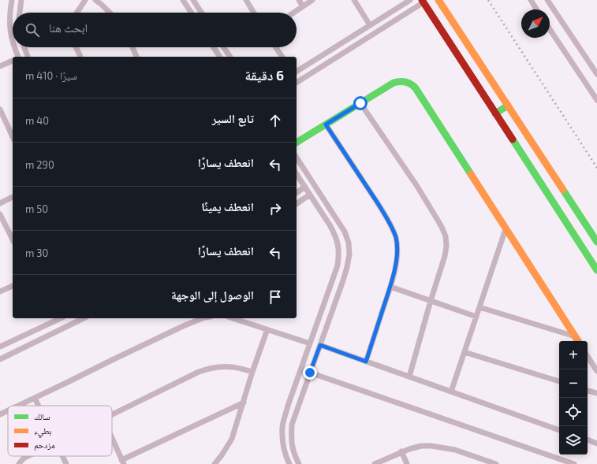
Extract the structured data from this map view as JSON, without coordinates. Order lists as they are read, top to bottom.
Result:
{
  "legend": ["سالك", "بطيء", "مزدحم"],
  "north": "top right",
  "page": {
    "search": "ابحث هنا",
    "heading": ["6 دقيقة", "سيرًا · 410 m"],
    "list": [
      ["تابع السير", "40 m"],
      ["انعطف يسارًا", "290 m"],
      ["انعطف يمينًا", "50 m"],
      ["انعطف يسارًا", "30 m"],
      "الوصول إلى الوجهة"
    ],
    "map_buttons": ["+", "−"]
  }
}
